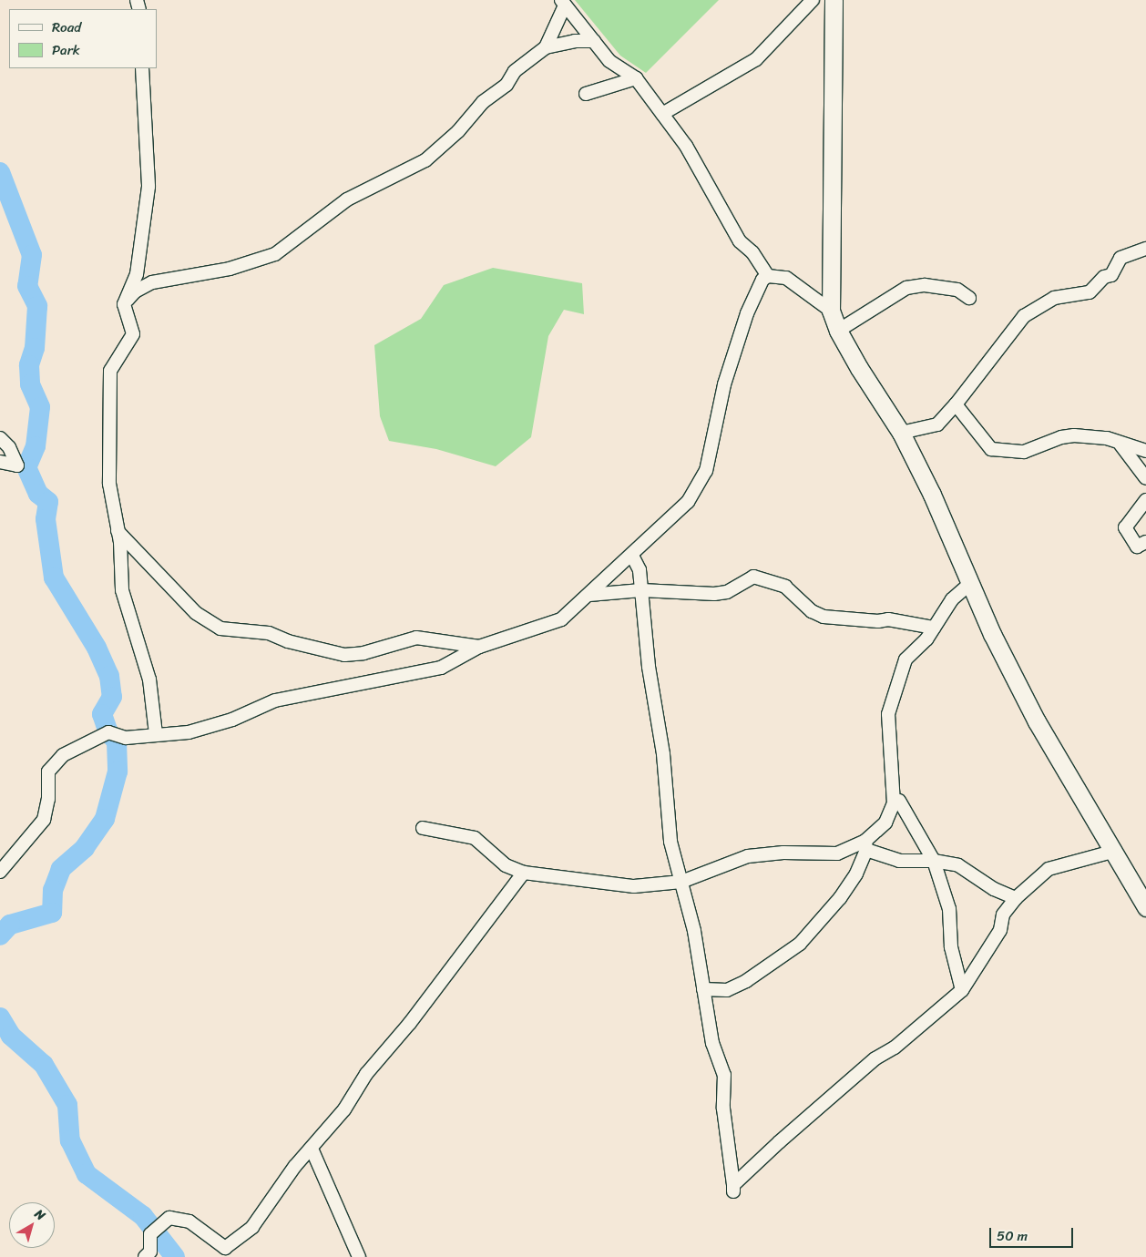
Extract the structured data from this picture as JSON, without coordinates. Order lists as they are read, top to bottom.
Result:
{
  "legend": ["Road", "Park"],
  "scale_bar": "50 m",
  "north": "top right"
}
